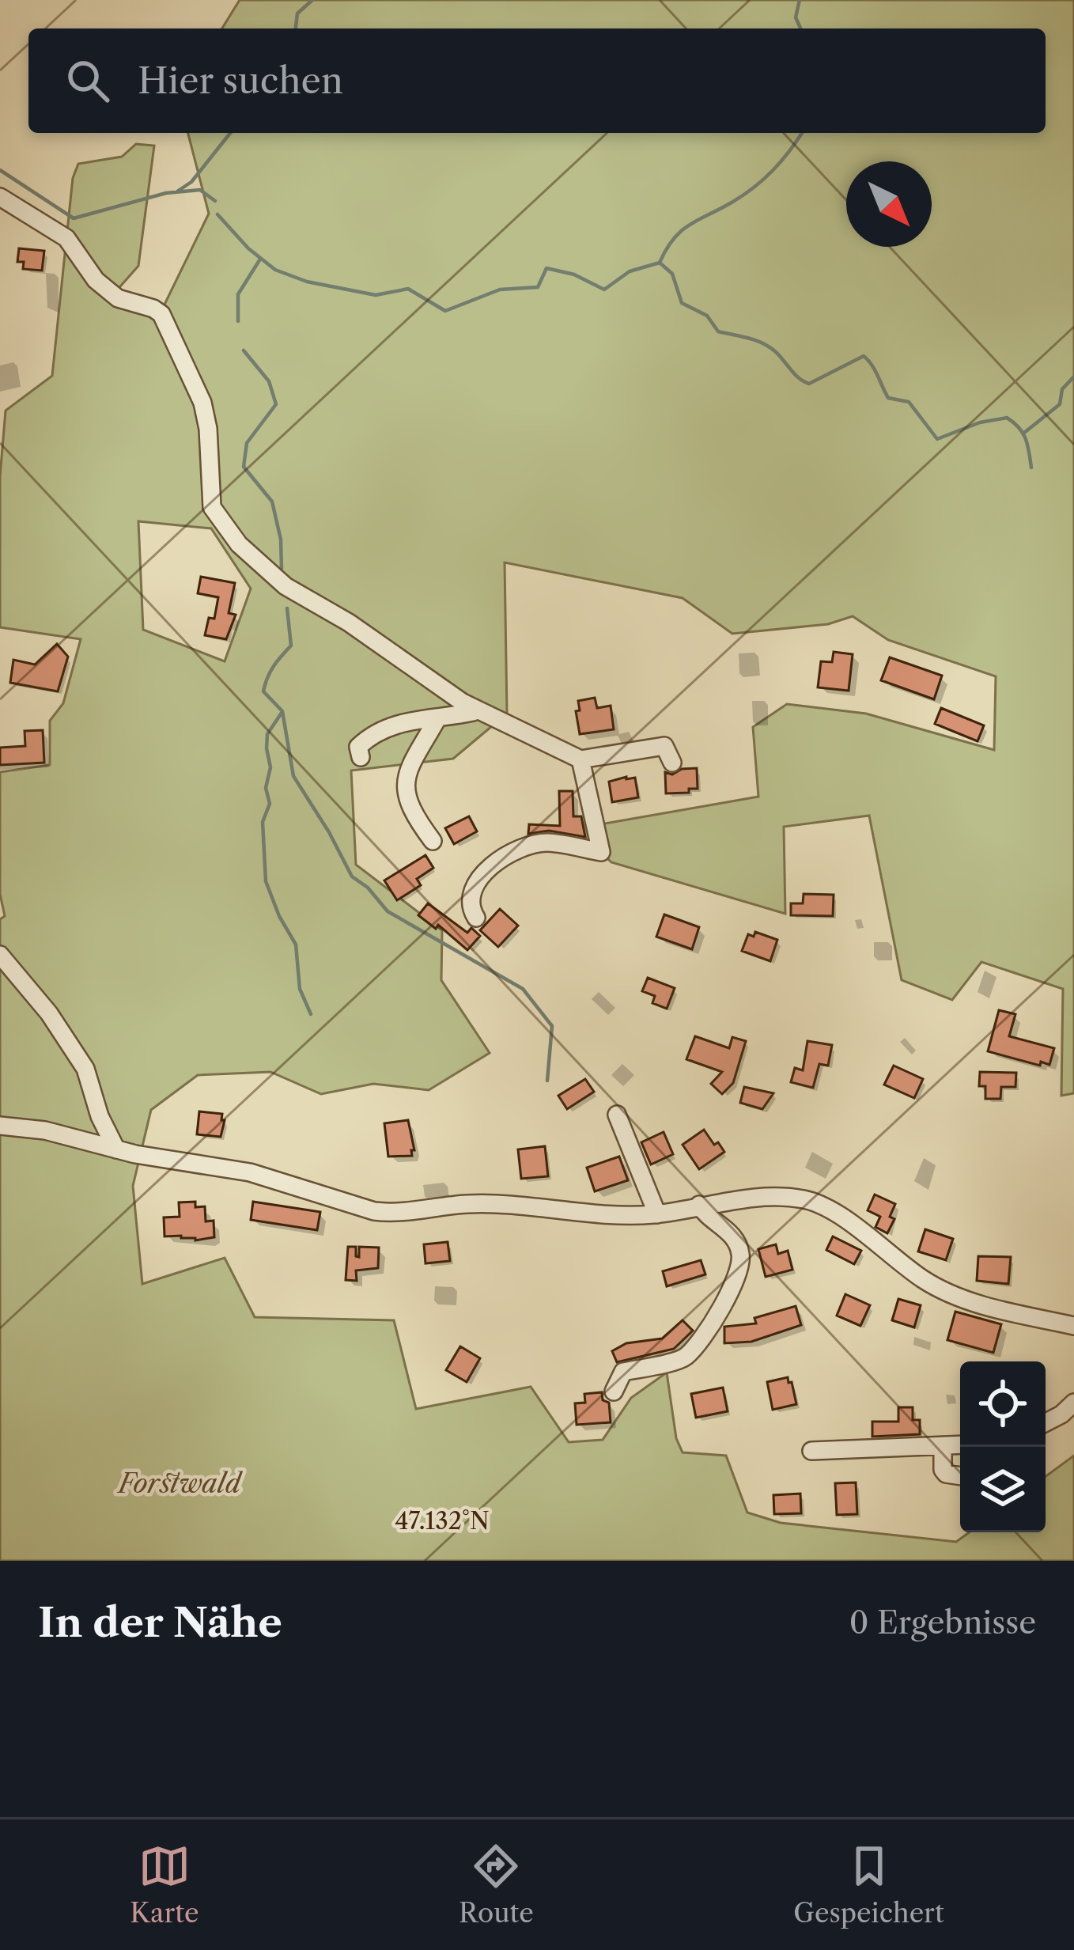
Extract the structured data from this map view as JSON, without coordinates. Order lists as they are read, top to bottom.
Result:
{
  "parks": ["Forstwald"],
  "north": "bottom right",
  "page": {
    "search": "Hier suchen",
    "heading": ["In der Nähe", "0 Ergebnisse"],
    "nav": ["Karte", "Route", "Gespeichert"]
  },
  "coordinates": ["47.132°N"]
}
